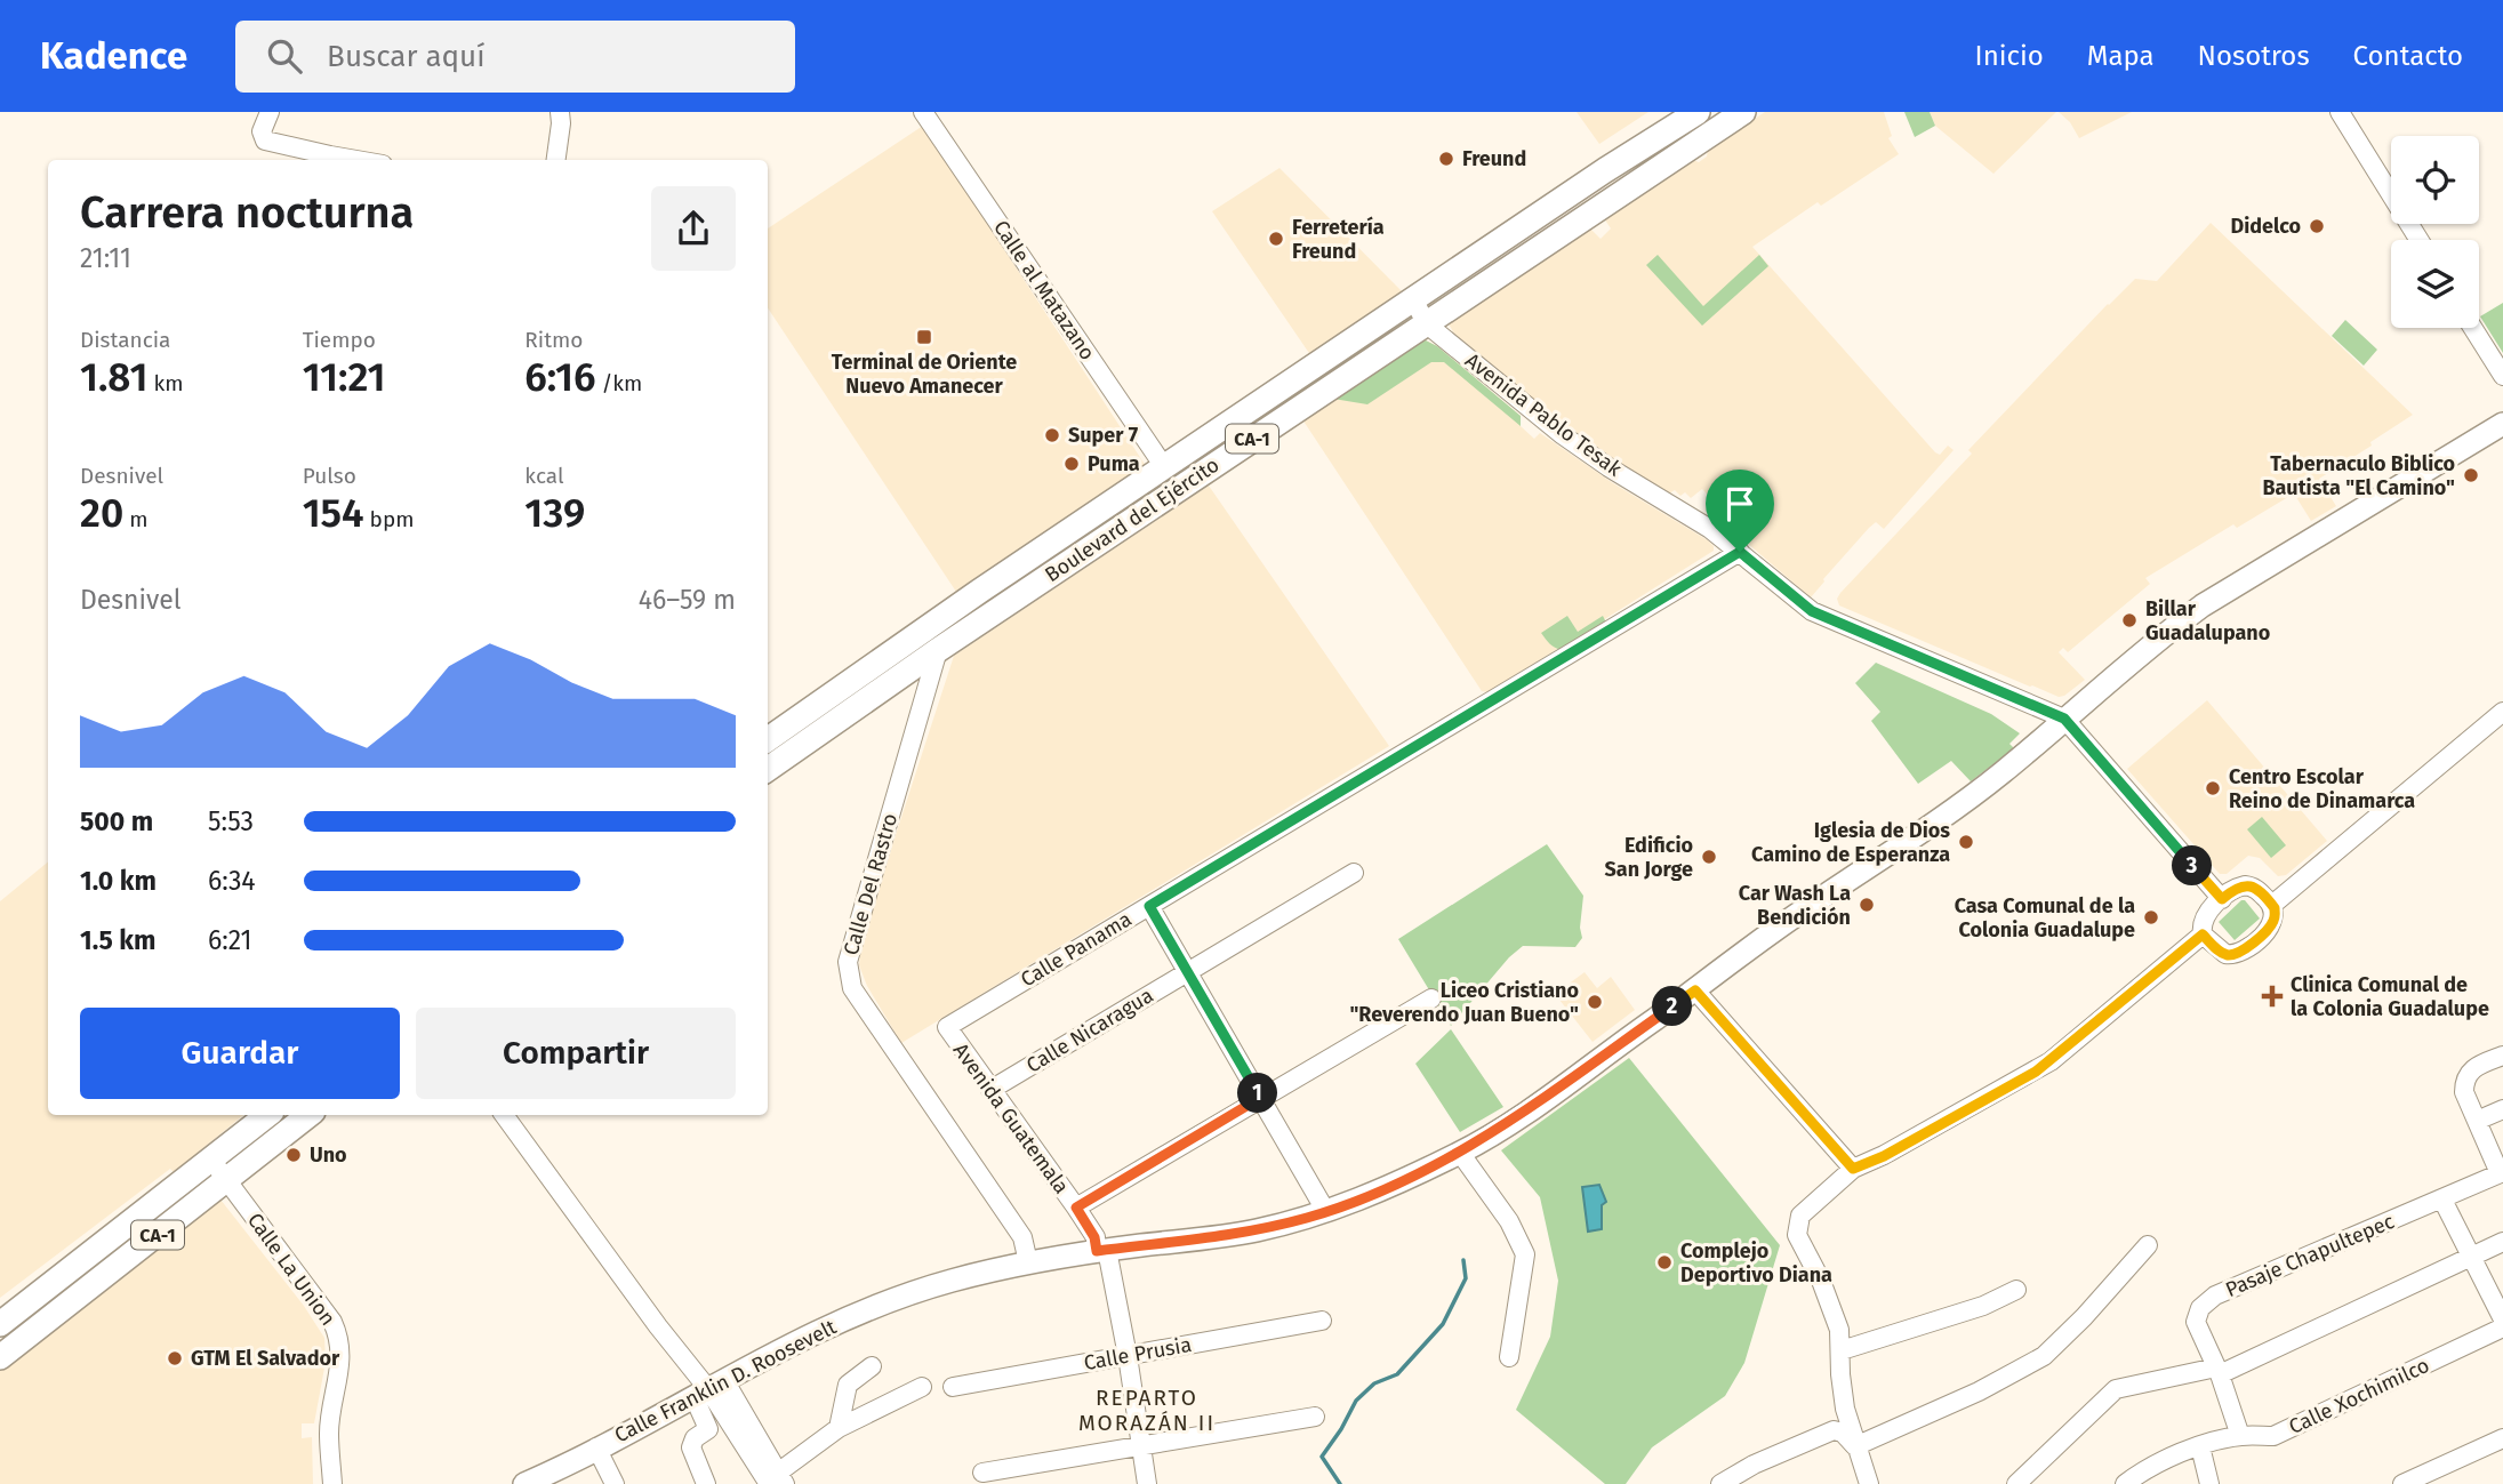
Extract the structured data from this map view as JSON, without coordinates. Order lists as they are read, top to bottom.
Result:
{
  "streets": {
    "highway": ["CA-1", "Boulevard del Ejército"],
    "main road": ["Calle Franklin D. Roosevelt"],
    "street": [
      "Calle al Matazano",
      "Avenida Pablo Tesak",
      "Calle Del Rastro",
      "Calle Panama",
      "Calle Nicaragua",
      "Avenida Guatemala",
      "Pasaje Chapultepec",
      "Calle La Union",
      "Calle Prusia",
      "Calle Xochimilco"
    ]
  },
  "crossings": [
    ["Calle al Matazano", "Boulevard del Ejército"],
    ["Avenida Pablo Tesak", "Boulevard del Ejército"],
    ["Avenida Pablo Tesak", "Calle Panama"],
    ["Avenida Pablo Tesak", "Calle Franklin D. Roosevelt"],
    ["CA-1", "Calle La Union"],
    ["Boulevard del Ejército", "Calle Del Rastro"],
    ["Calle Del Rastro", "Calle Franklin D. Roosevelt"],
    ["Calle Panama", "Avenida Guatemala"],
    ["Calle Nicaragua", "Avenida Guatemala"],
    ["Avenida Guatemala", "Calle Prusia"],
    ["Avenida Guatemala", "Calle Franklin D. Roosevelt"],
    ["Pasaje Chapultepec", "Calle Xochimilco"]
  ],
  "districts": ["REPARTO MORAZÁN II"],
  "places": {
    "other": [
      "Freund",
      "Didelco",
      "Ferretería Freund",
      "Super 7",
      "Puma",
      "Tabernaculo Biblico Bautista \"El Camino\"",
      "Billar Guadalupano",
      "Centro Escolar Reino de Dinamarca",
      "Iglesia de Dios Camino de Esperanza",
      "Edificio San Jorge",
      "Car Wash La Bendición",
      "Casa Comunal de la Colonia Guadalupe",
      "Liceo Cristiano \"Reverendo Juan Bueno\"",
      "Uno",
      "Complejo Deportivo Diana",
      "GTM El Salvador"
    ],
    "transit": ["Terminal de Oriente Nuevo Amanecer"],
    "health": ["Clinica Comunal de la Colonia Guadalupe"]
  },
  "page": {
    "header": "Kadence",
    "search": "Buscar aquí",
    "nav": [
      "Inicio",
      "Mapa",
      "Nosotros",
      "Contacto"
    ],
    "heading": ["Carrera nocturna", "21:11"],
    "stats": [
      ["Distancia", "1.81 km"],
      ["Tiempo", "11:21"],
      ["Ritmo", "6:16 /km"],
      ["Desnivel", "20 m"],
      ["Pulso", "154 bpm"],
      ["kcal", "139"]
    ],
    "chart": ["Desnivel", "46–59 m"],
    "list": [
      {
        "name": "500 m",
        "note": "5:53"
      },
      {
        "name": "1.0 km",
        "note": "6:34"
      },
      {
        "name": "1.5 km",
        "note": "6:21"
      }
    ],
    "pins": ["3", "2", "1"],
    "buttons": ["Guardar", "Compartir"]
  }
}
